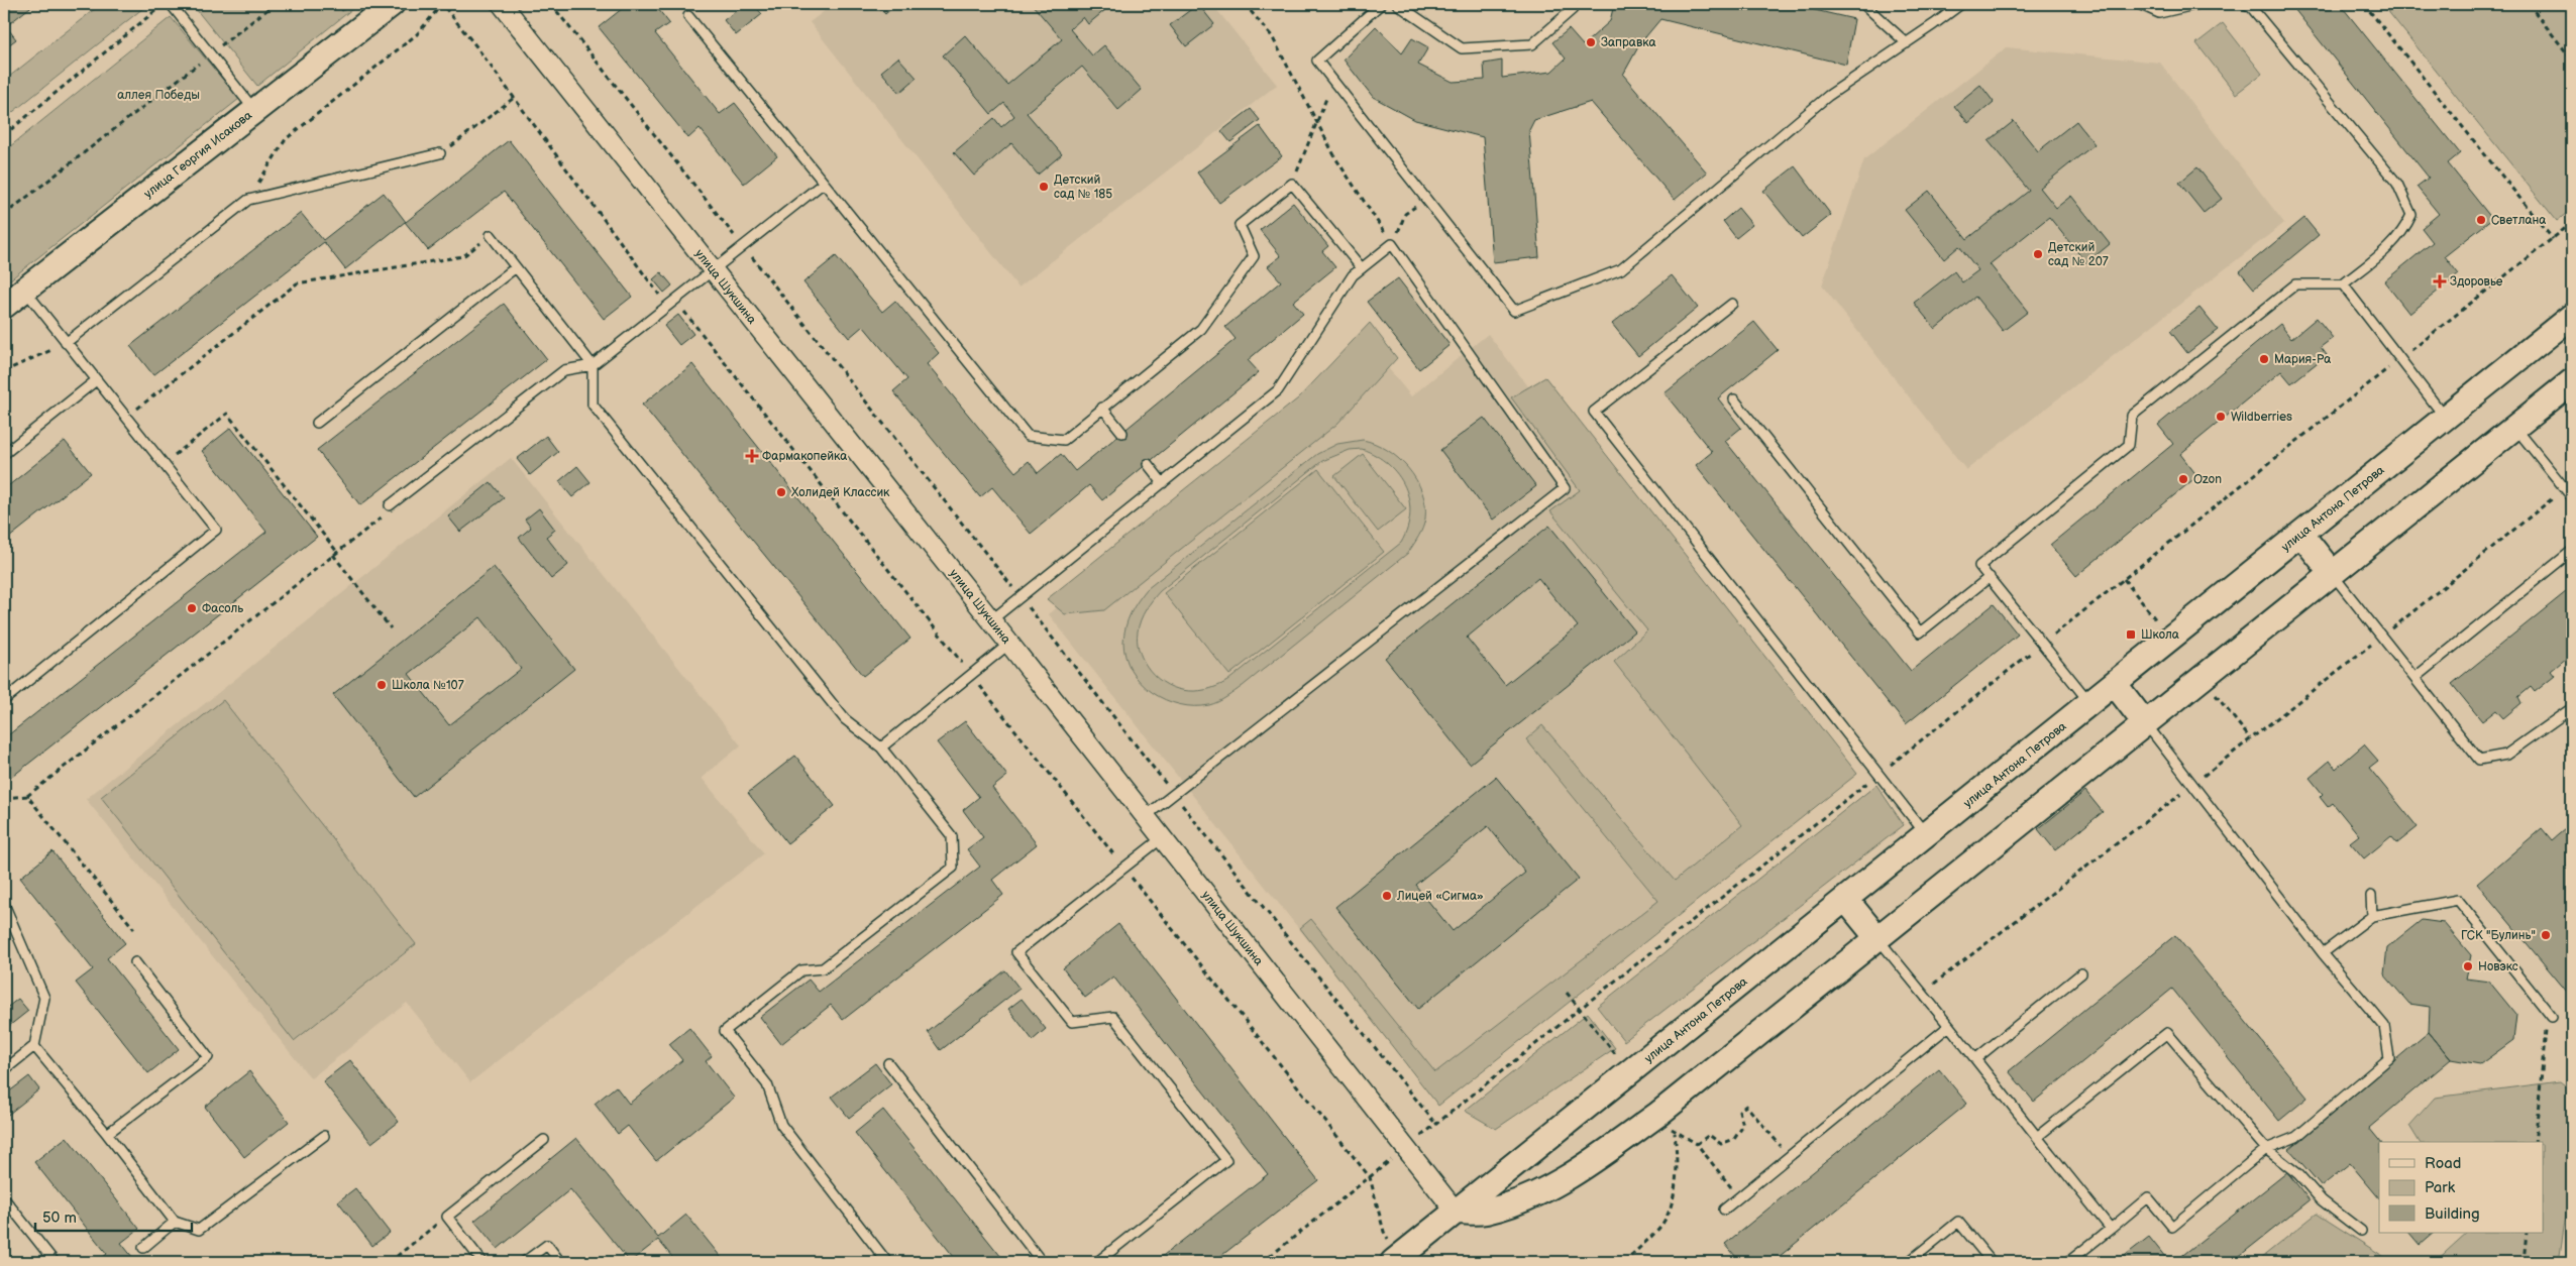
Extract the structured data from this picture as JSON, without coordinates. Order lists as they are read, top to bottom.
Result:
{
  "streets": {
    "street": ["улица Георгия Исакова", "улица Шукшина", "улица Антона Петрова"]
  },
  "crossings": [
    ["улица Шукшина", "улица Антона Петрова"]
  ],
  "parks": ["аллея Победы"],
  "places": {
    "other": [
      "Заправка",
      "Детский сад № 185",
      "Светлана",
      "Детский сад № 207",
      "Мария-Ра",
      "Wildberries",
      "Ozon",
      "Холидей Классик",
      "Фасоль",
      "Школа №107",
      "Лицей «Сигма»",
      "ГСК \"Булинь\"",
      "Новэкс"
    ],
    "health": ["Здоровье", "Фармакопейка"],
    "transit": ["Школа"]
  },
  "legend": ["Road", "Park", "Building"],
  "scale_bar": "50 m"
}
